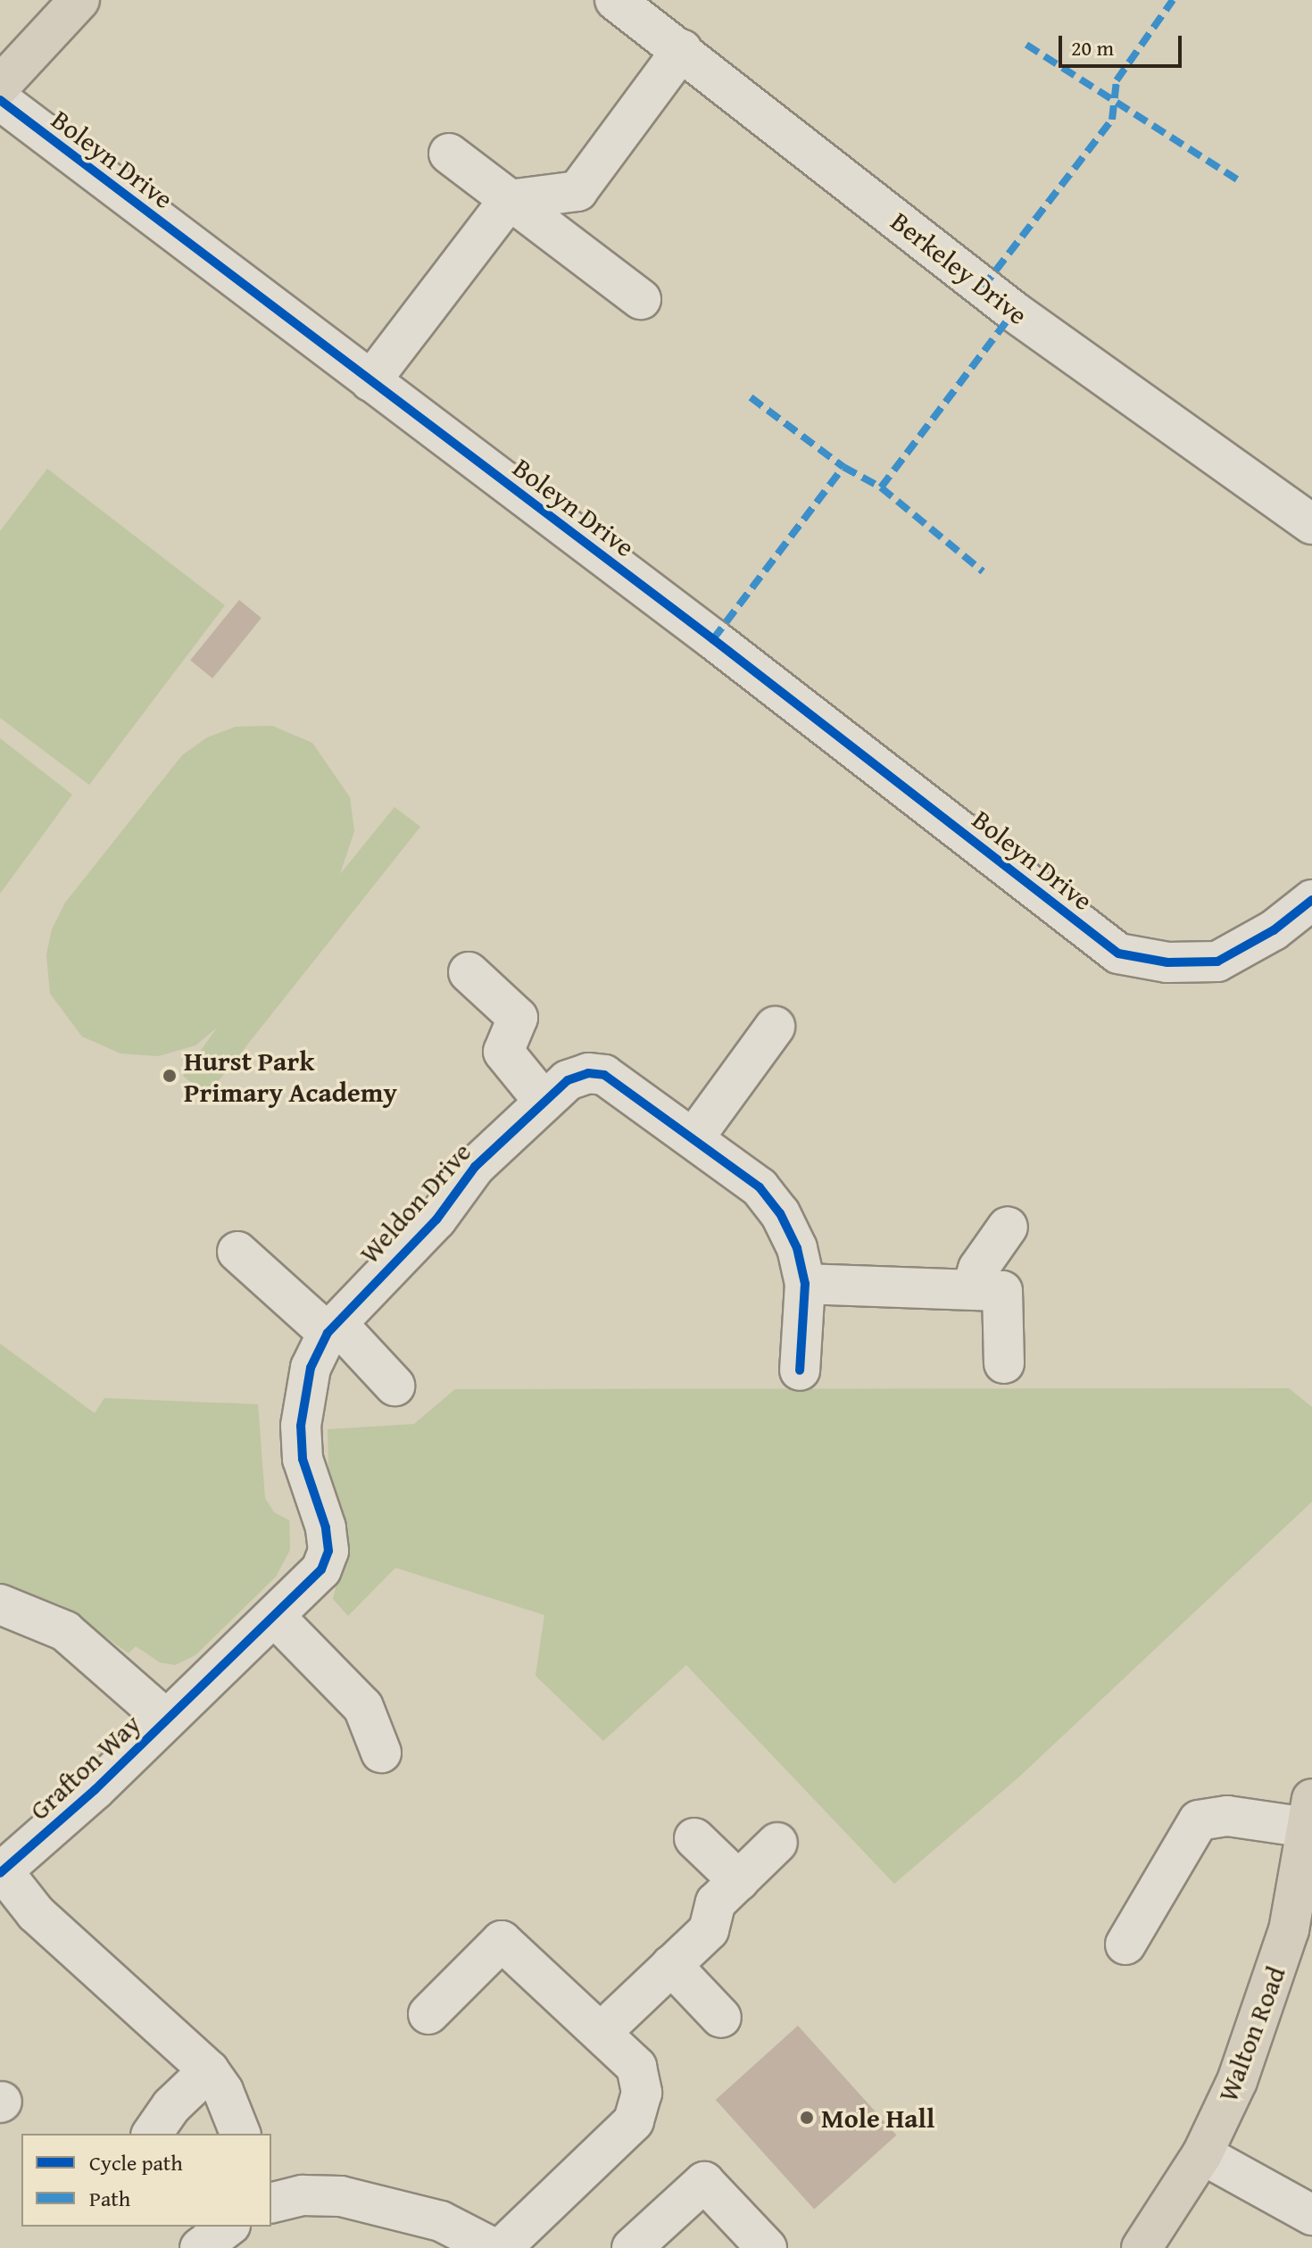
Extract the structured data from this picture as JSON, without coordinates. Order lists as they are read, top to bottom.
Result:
{
  "streets": {
    "main road": ["Walton Road"],
    "street": [
      "Boleyn Drive",
      "Berkeley Drive",
      "Weldon Drive",
      "Grafton Way"
    ]
  },
  "crossings": [
    ["Weldon Drive", "Grafton Way"]
  ],
  "places": ["Hurst Park Primary Academy", "Mole Hall"],
  "legend": ["Cycle path", "Path"],
  "scale_bar": "20 m"
}
